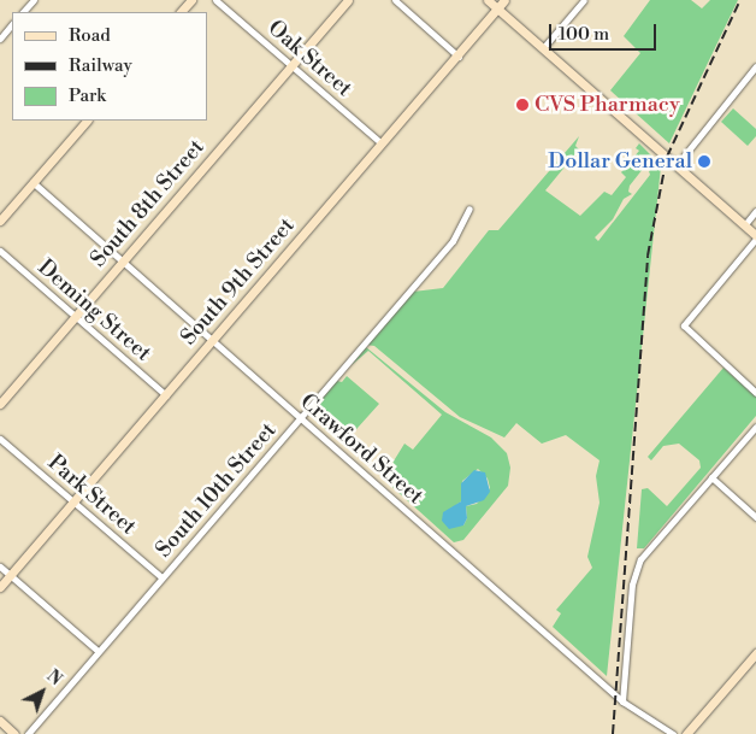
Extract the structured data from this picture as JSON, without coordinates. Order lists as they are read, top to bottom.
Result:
{
  "streets": {
    "street": [
      "Oak Street",
      "South 8th Street",
      "South 9th Street",
      "Deming Street",
      "Crawford Street",
      "South 10th Street",
      "Park Street"
    ]
  },
  "crossings": [
    ["Oak Street", "South 8th Street"],
    ["Oak Street", "South 9th Street"],
    ["South 8th Street", "Deming Street"],
    ["South 8th Street", "Crawford Street"],
    ["South 9th Street", "Deming Street"],
    ["South 9th Street", "Crawford Street"],
    ["South 9th Street", "Park Street"],
    ["Crawford Street", "South 10th Street"],
    ["South 10th Street", "Park Street"]
  ],
  "places": ["CVS Pharmacy", "Dollar General"],
  "legend": ["Road", "Railway", "Park"],
  "scale_bar": "100 m",
  "north": "top right"
}
